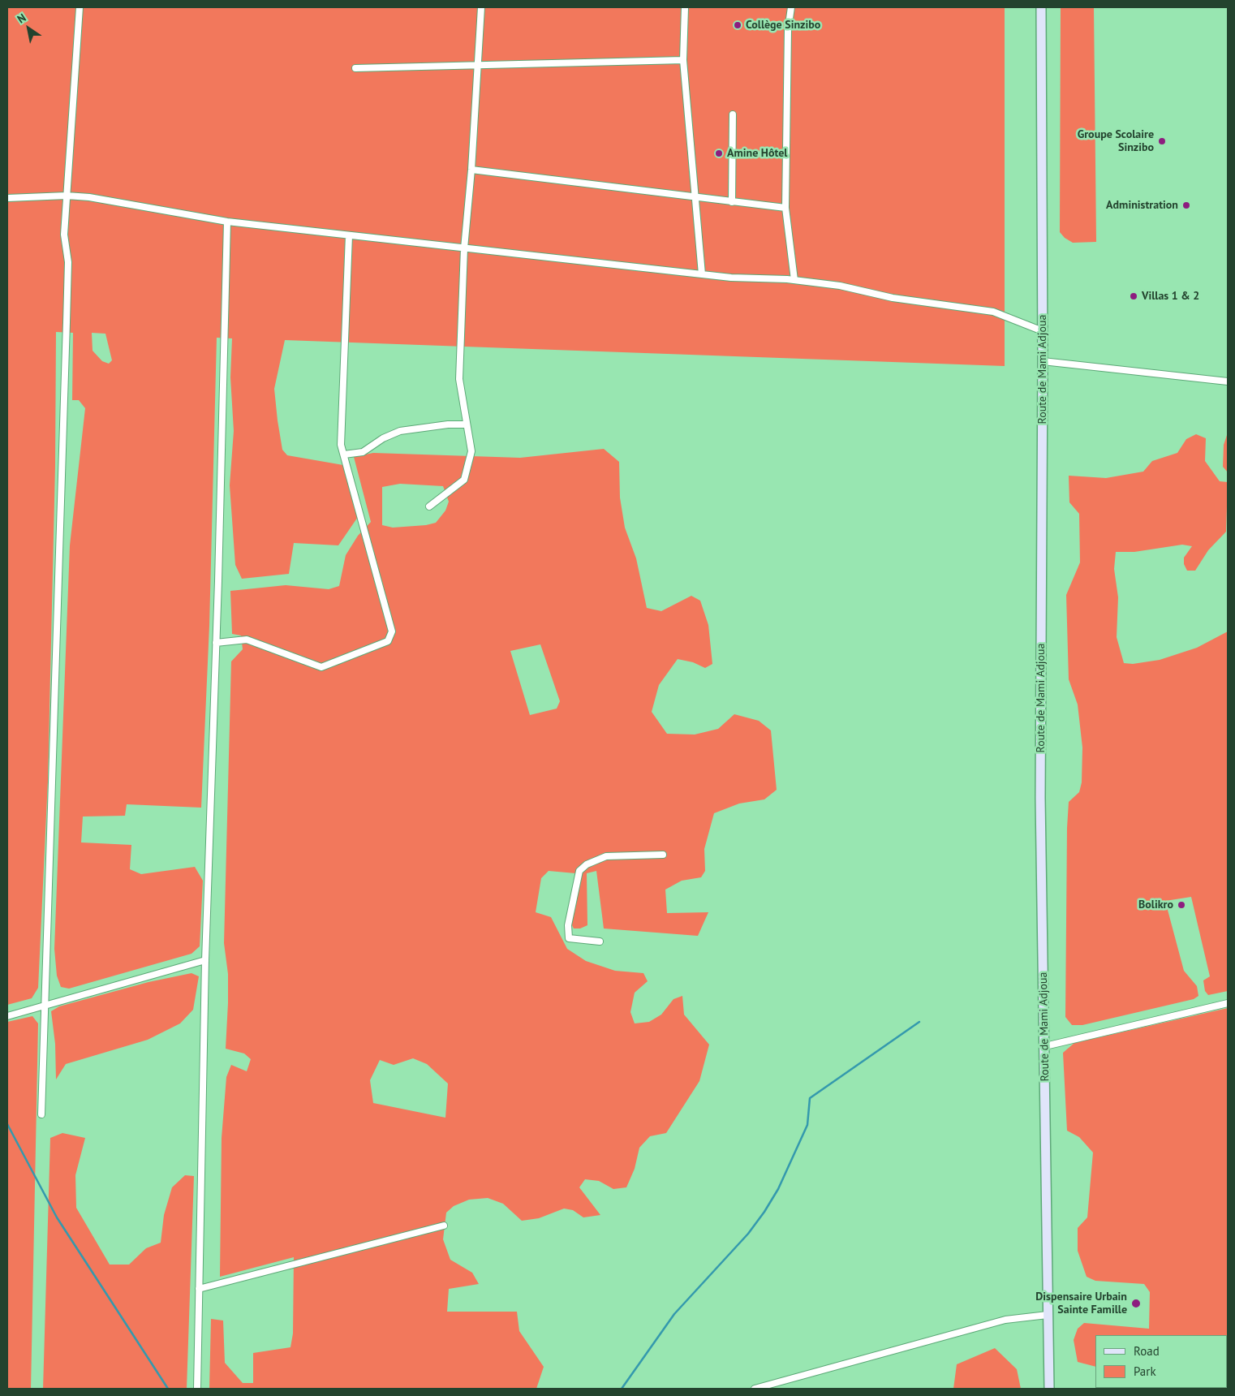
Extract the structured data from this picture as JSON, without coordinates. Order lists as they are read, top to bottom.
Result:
{
  "streets": {
    "street": ["Route de Mami Adjoua"]
  },
  "places": [
    "Collège Sinzibo",
    "Groupe Scolaire Sinzibo",
    "Amine Hôtel",
    "Administration",
    "Villas 1 & 2",
    "Bolikro",
    "Dispensaire Urbain Sainte Famille"
  ],
  "legend": ["Road", "Park"],
  "north": "top left"
}
